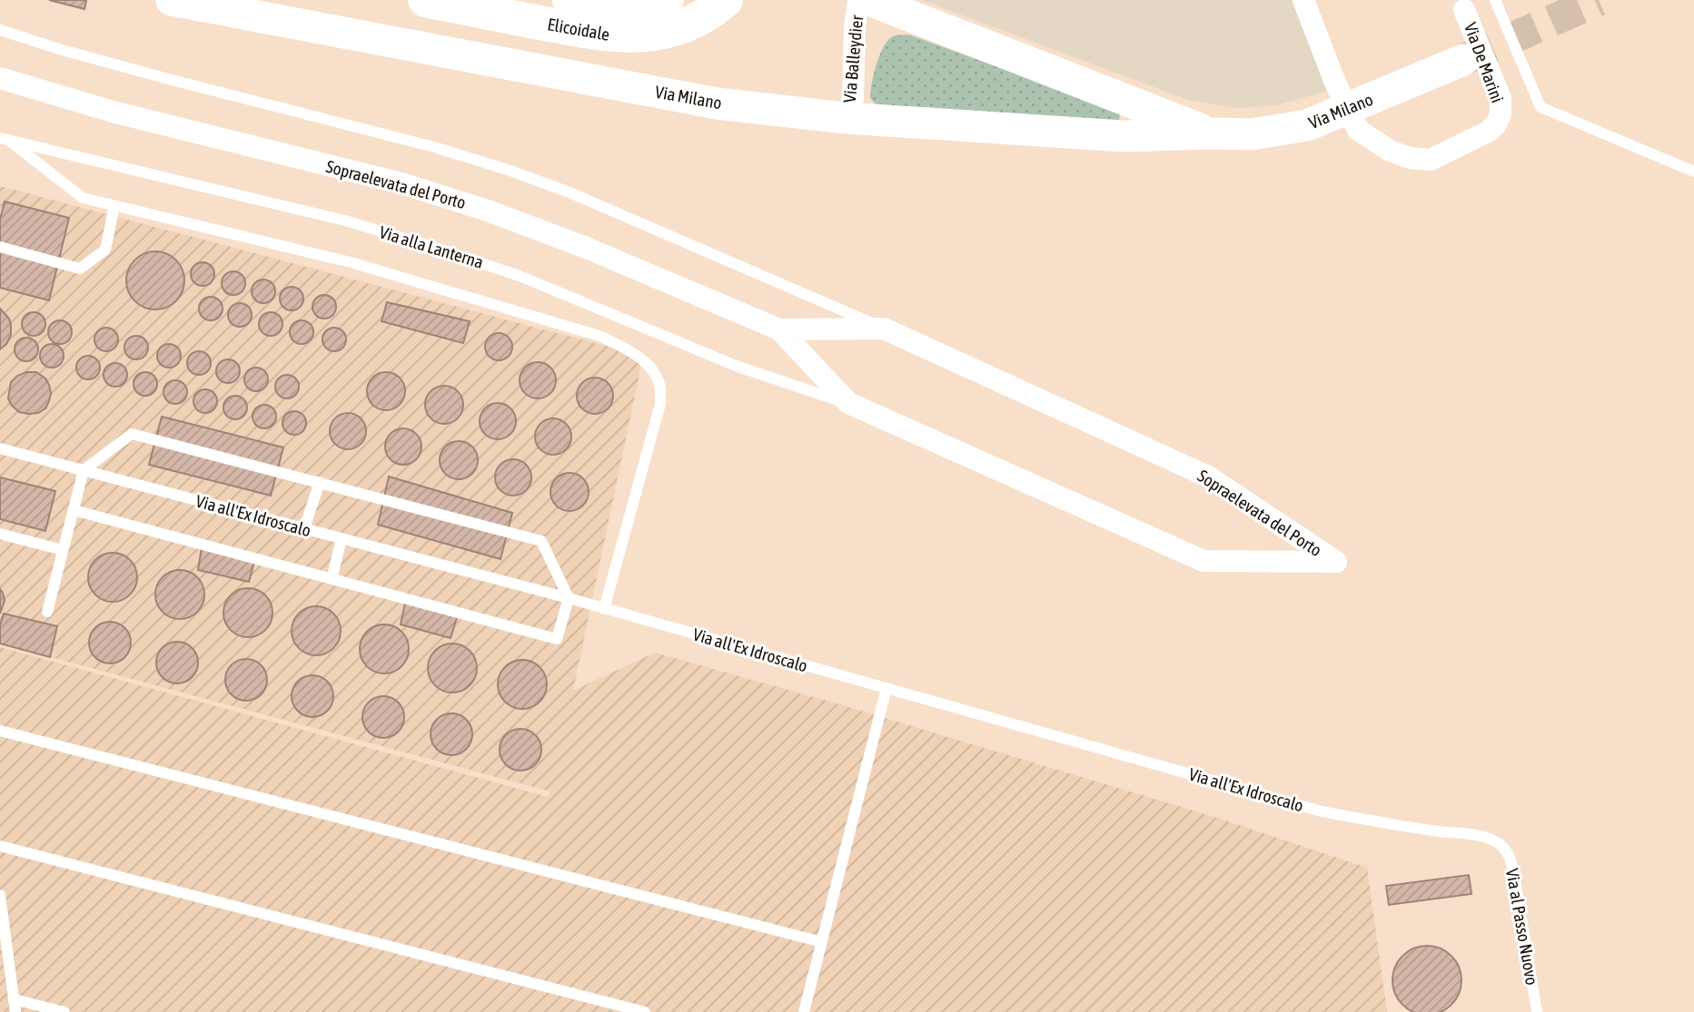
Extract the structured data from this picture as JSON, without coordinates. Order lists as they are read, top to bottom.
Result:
{
  "streets": {
    "highway": ["Elicoidale"],
    "main road": ["Via Milano"],
    "street": ["Via Balleydier", "Via De Marini", "Sopraelevata del Porto"],
    "lane": ["Via alla Lanterna", "Via all'Ex Idroscalo", "Via al Passo Nuovo"]
  },
  "crossings": [
    ["Via Balleydier", "Via Milano"],
    ["Sopraelevata del Porto", "Via alla Lanterna"],
    ["Via all'Ex Idroscalo", "Via al Passo Nuovo"]
  ]
}
